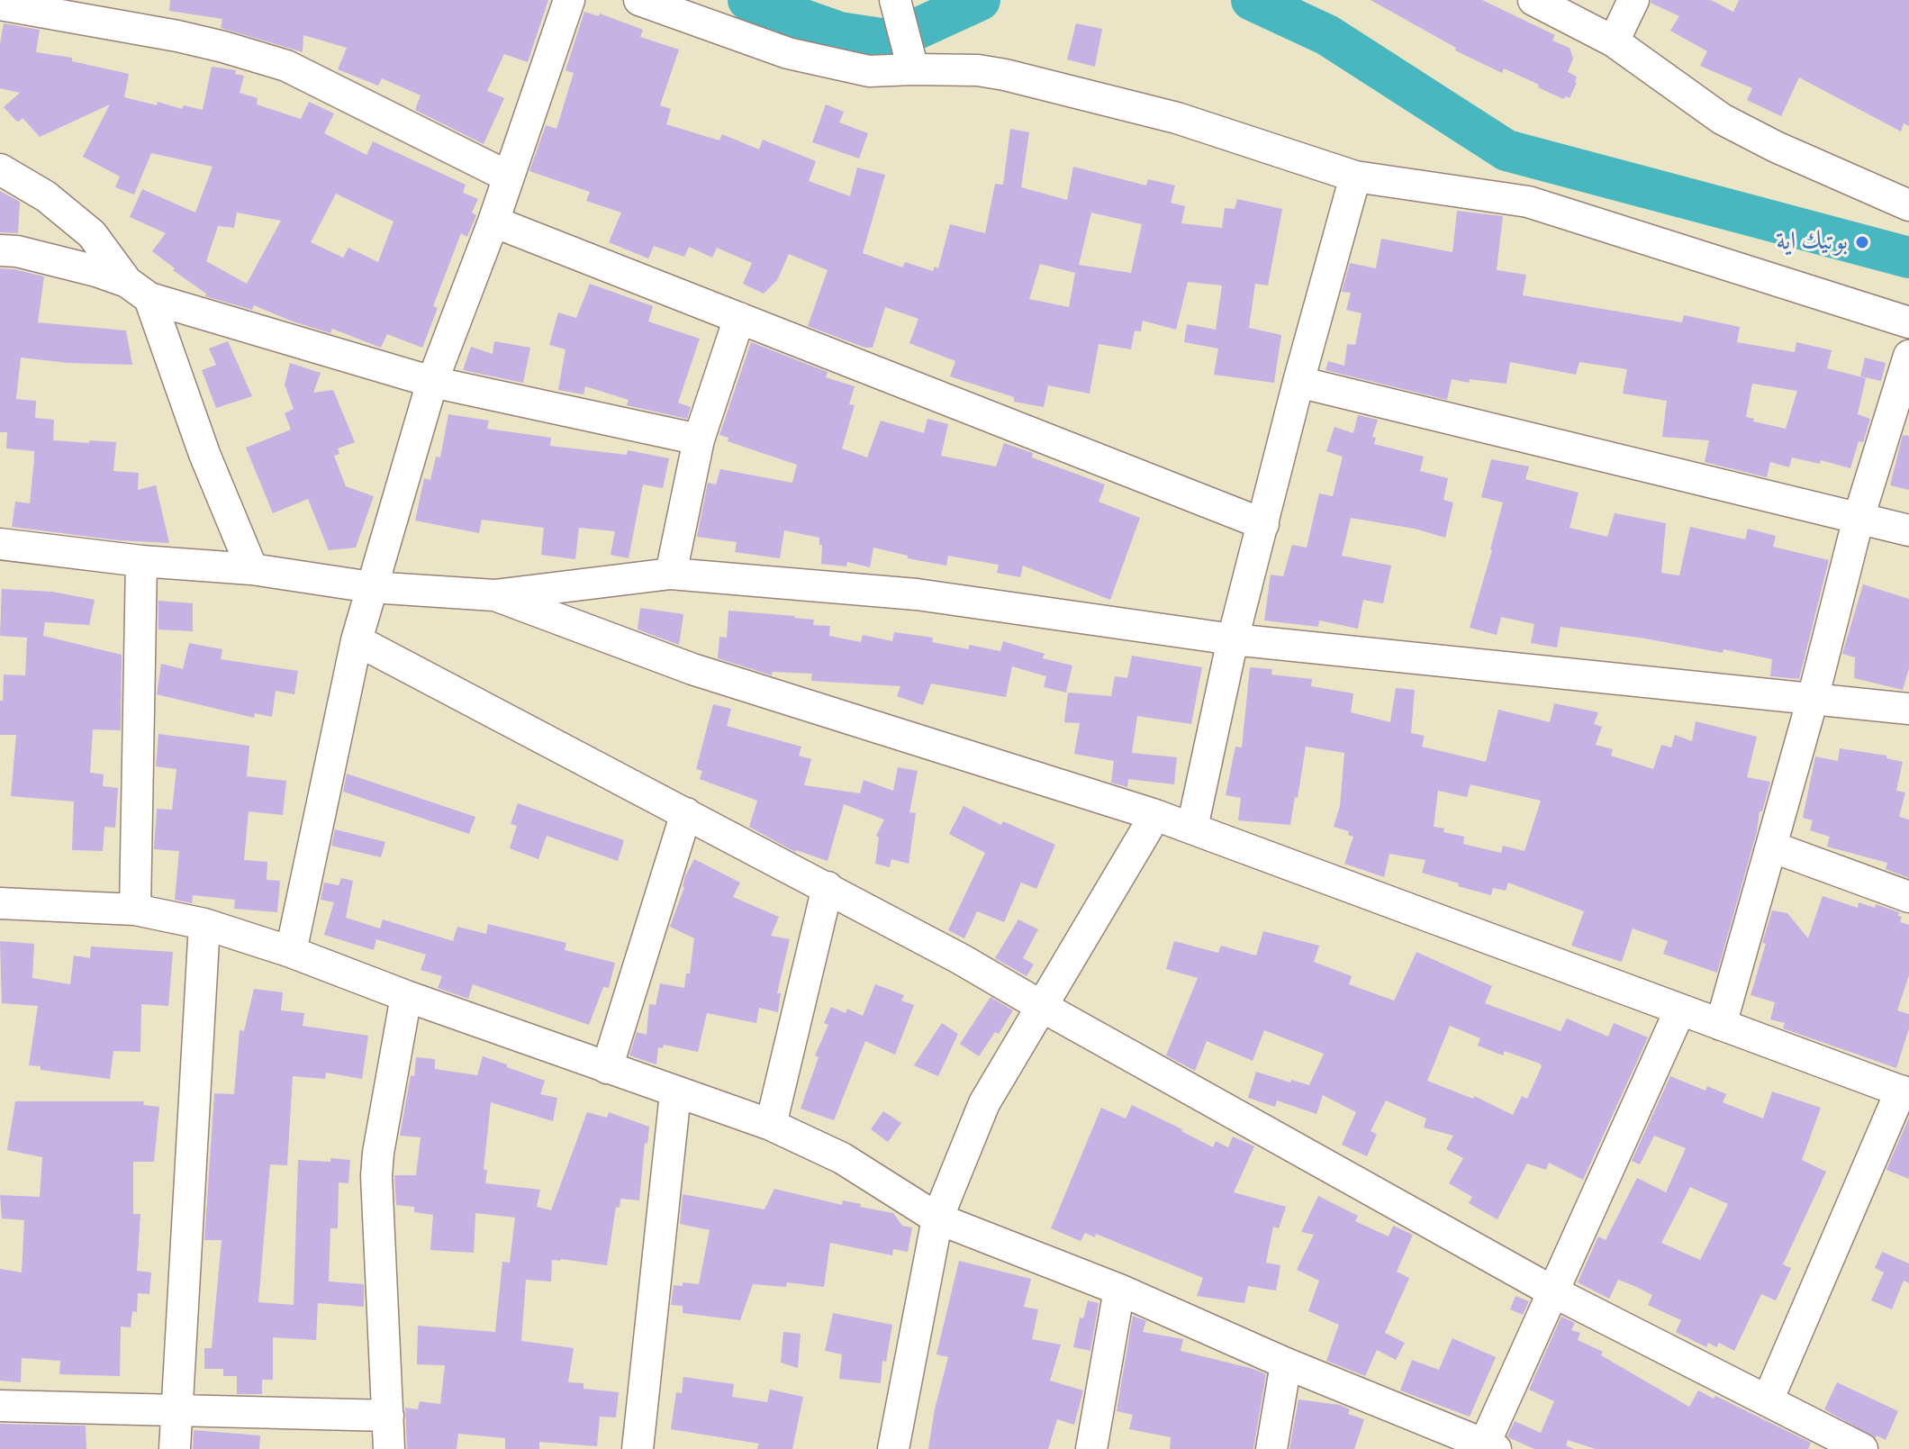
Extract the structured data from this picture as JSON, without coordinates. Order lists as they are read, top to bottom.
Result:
{
  "places": ["بوتيك اية"]
}
